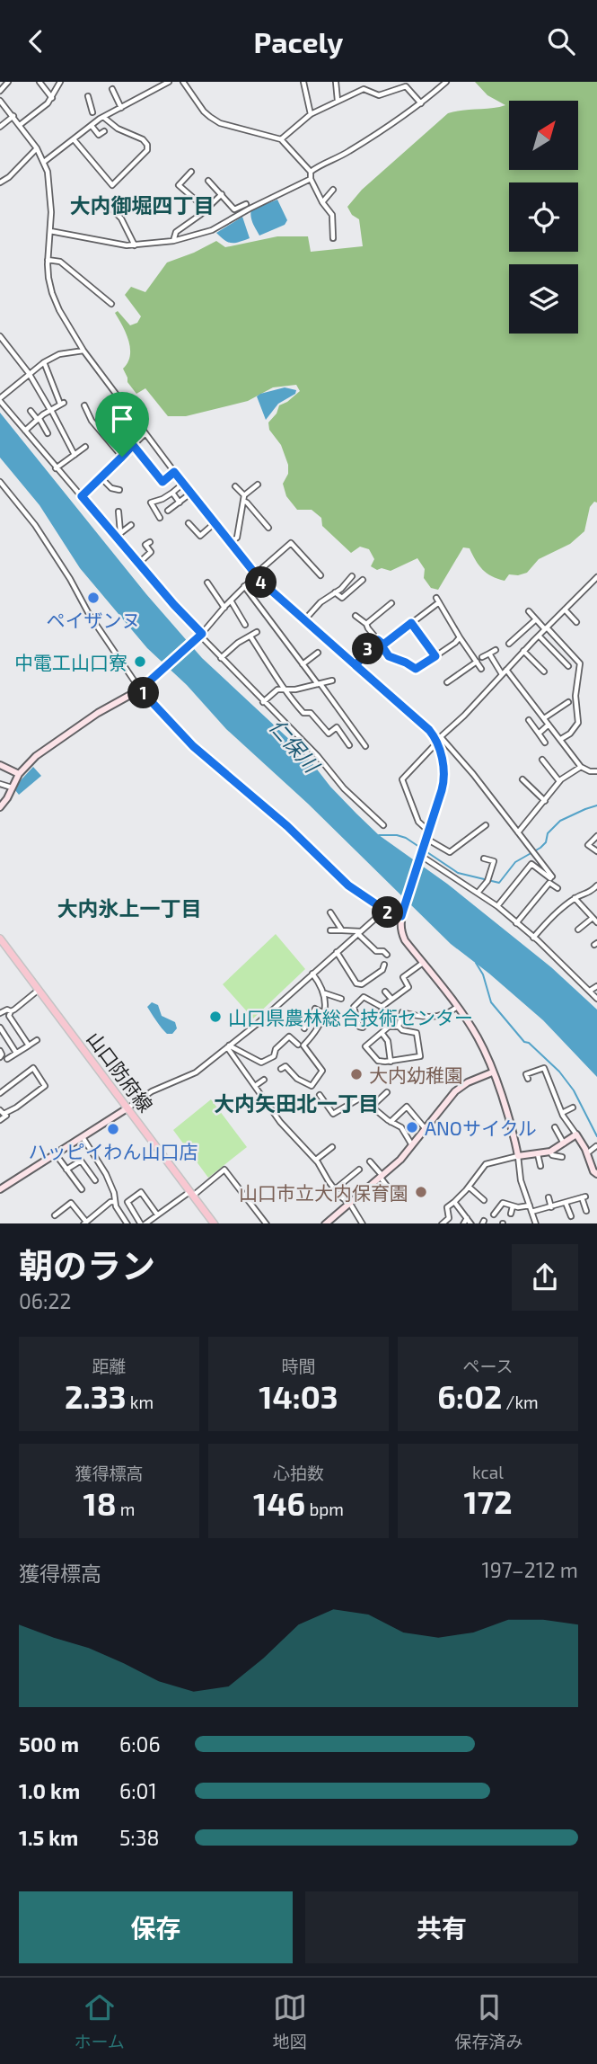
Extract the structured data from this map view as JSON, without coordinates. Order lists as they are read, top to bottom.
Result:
{
  "streets": {
    "main road": ["山口防府線"]
  },
  "districts": ["大内御堀四丁目", "大内氷上一丁目", "大内矢田北一丁目"],
  "water": ["仁保川"],
  "places": [
    "ペイザンヌ",
    "中電工山口寮",
    "山口県農林総合技術センター",
    "大内幼稚園",
    "ANOサイクル",
    "ハッピイわん山口店",
    "山口市立大内保育園"
  ],
  "north": "top right",
  "page": {
    "header": "Pacely",
    "pins": [
      "4",
      "3",
      "1",
      "2"
    ],
    "heading": ["朝のラン", "06:22"],
    "stats": [
      ["距離", "2.33 km"],
      ["時間", "14:03"],
      ["ペース", "6:02 /km"],
      ["獲得標高", "18 m"],
      ["心拍数", "146 bpm"],
      ["kcal", "172"]
    ],
    "chart": ["獲得標高", "197–212 m"],
    "list": [
      {
        "name": "500 m",
        "note": "6:06"
      },
      {
        "name": "1.0 km",
        "note": "6:01"
      },
      {
        "name": "1.5 km",
        "note": "5:38"
      }
    ],
    "buttons": ["保存", "共有"],
    "tabs": ["ホーム", "地図", "保存済み"]
  }
}
